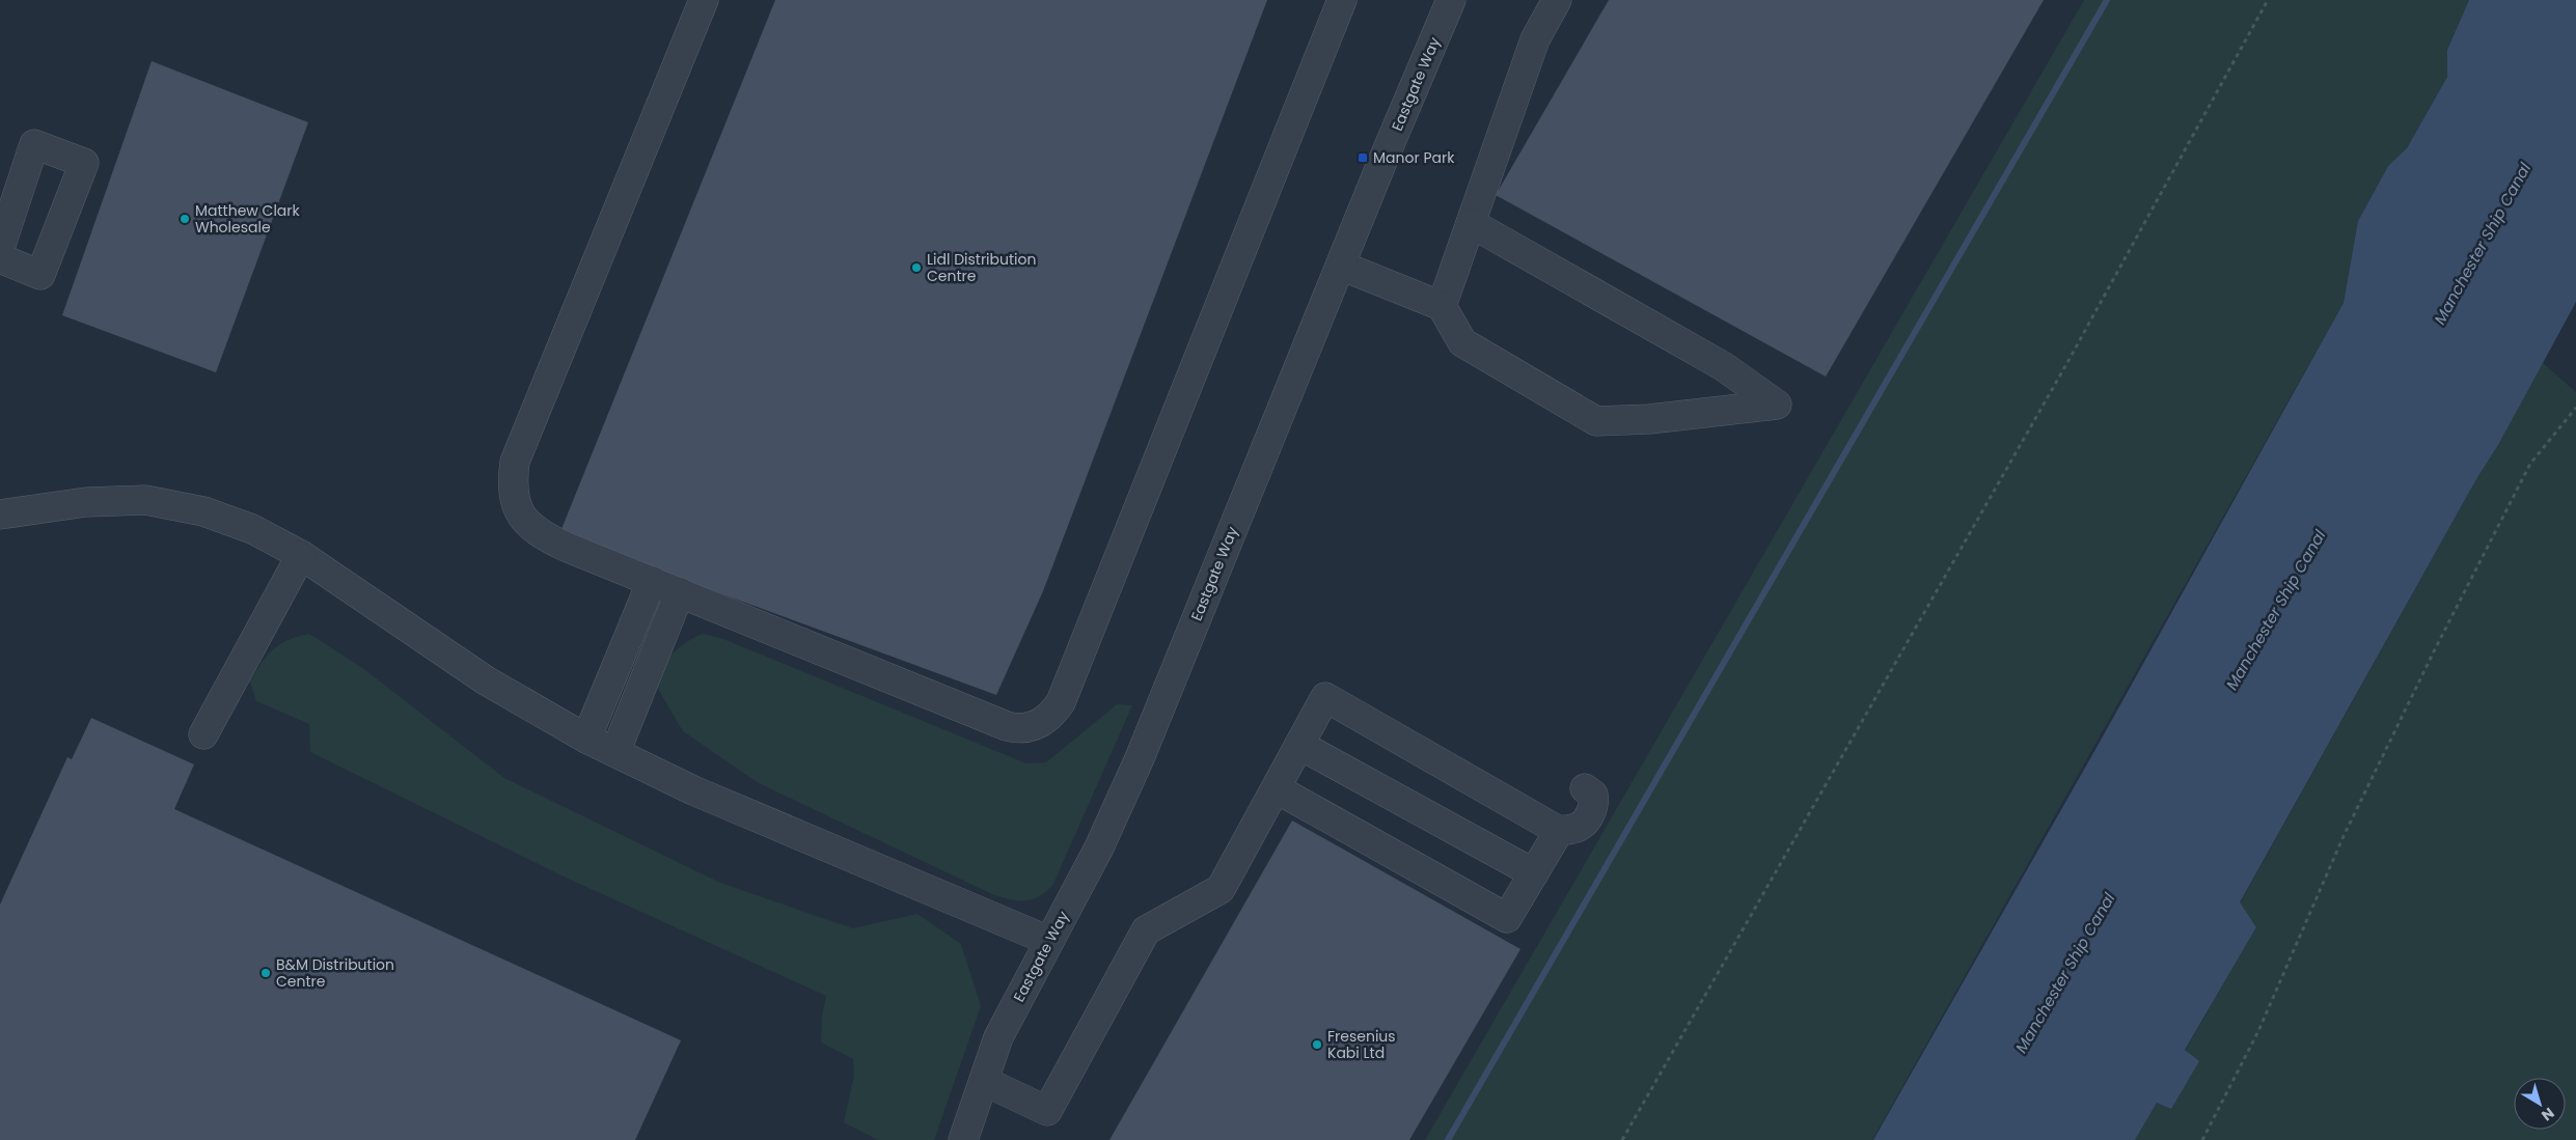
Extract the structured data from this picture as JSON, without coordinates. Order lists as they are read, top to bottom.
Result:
{
  "streets": {
    "street": ["Eastgate Way"]
  },
  "water": ["Manchester Ship Canal"],
  "places": {
    "transit": ["Manor Park"],
    "other": [
      "Matthew Clark Wholesale",
      "Lidl Distribution Centre",
      "B&M Distribution Centre",
      "Fresenius Kabi Ltd"
    ]
  },
  "north": "bottom right"
}
